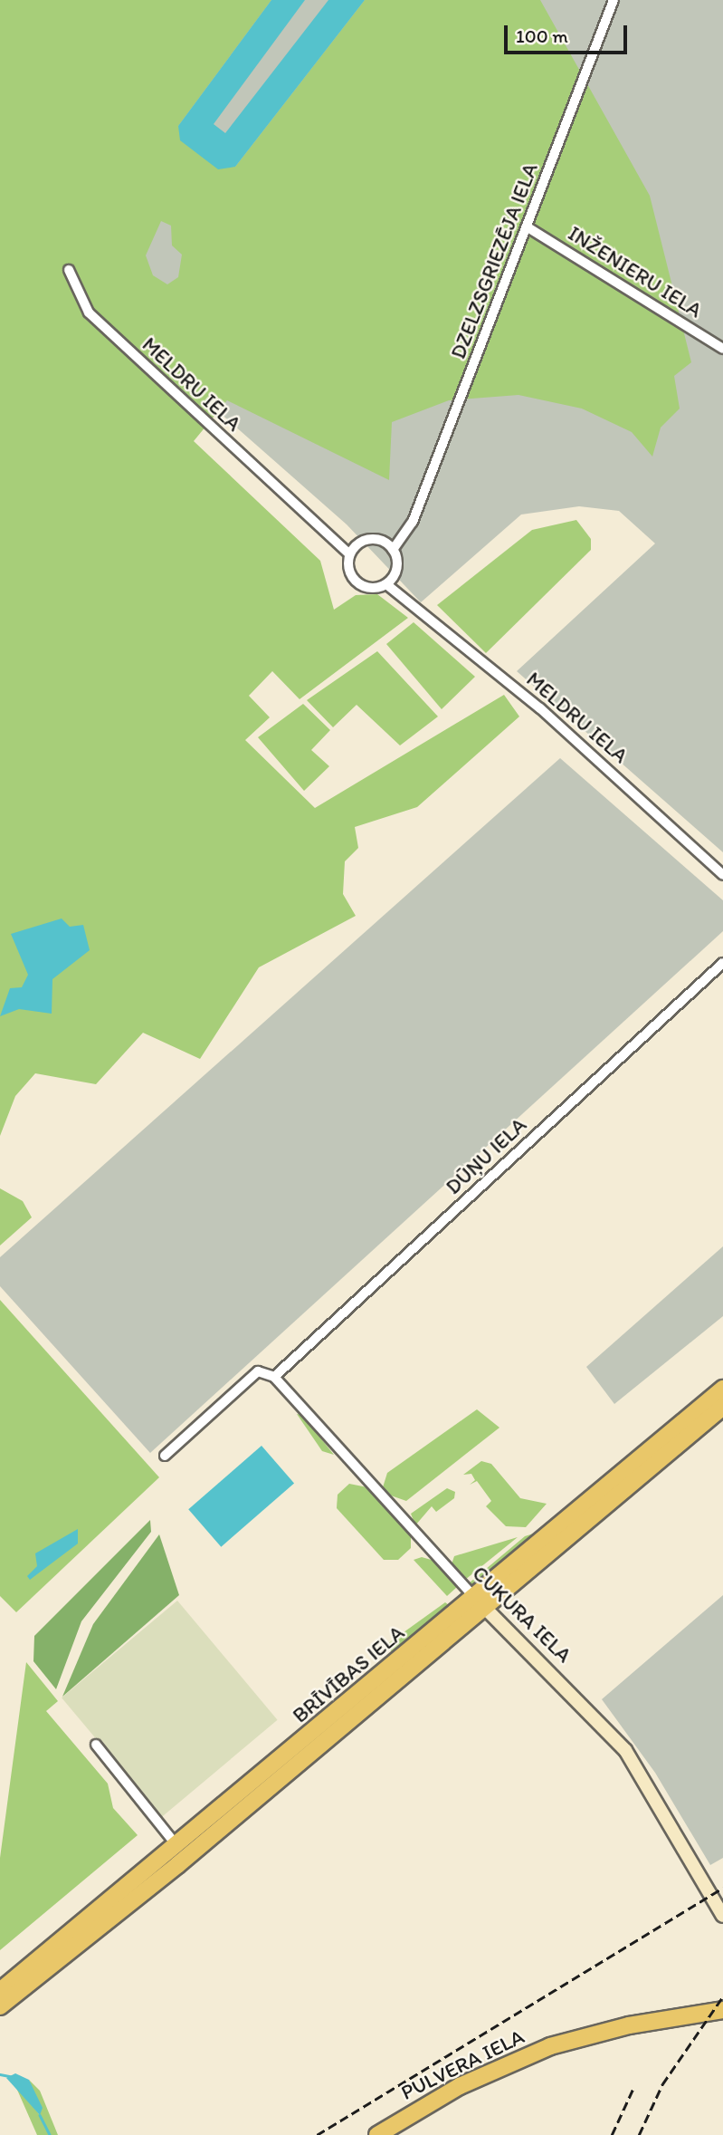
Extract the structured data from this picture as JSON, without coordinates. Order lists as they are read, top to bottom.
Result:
{
  "streets": {
    "highway": ["BRĪVĪBAS IELA", "PULVERA IELA"],
    "main road": ["CUKURA IELA"],
    "street": [
      "DZELZSGRIEZĒJA IELA",
      "INŽENIERU IELA",
      "MELDRU IELA",
      "DŪŅU IELA"
    ]
  },
  "crossings": [
    ["DZELZSGRIEZĒJA IELA", "INŽENIERU IELA"],
    ["DZELZSGRIEZĒJA IELA", "MELDRU IELA"],
    ["DŪŅU IELA", "CUKURA IELA"],
    ["CUKURA IELA", "BRĪVĪBAS IELA"]
  ],
  "scale_bar": "100 m"
}
